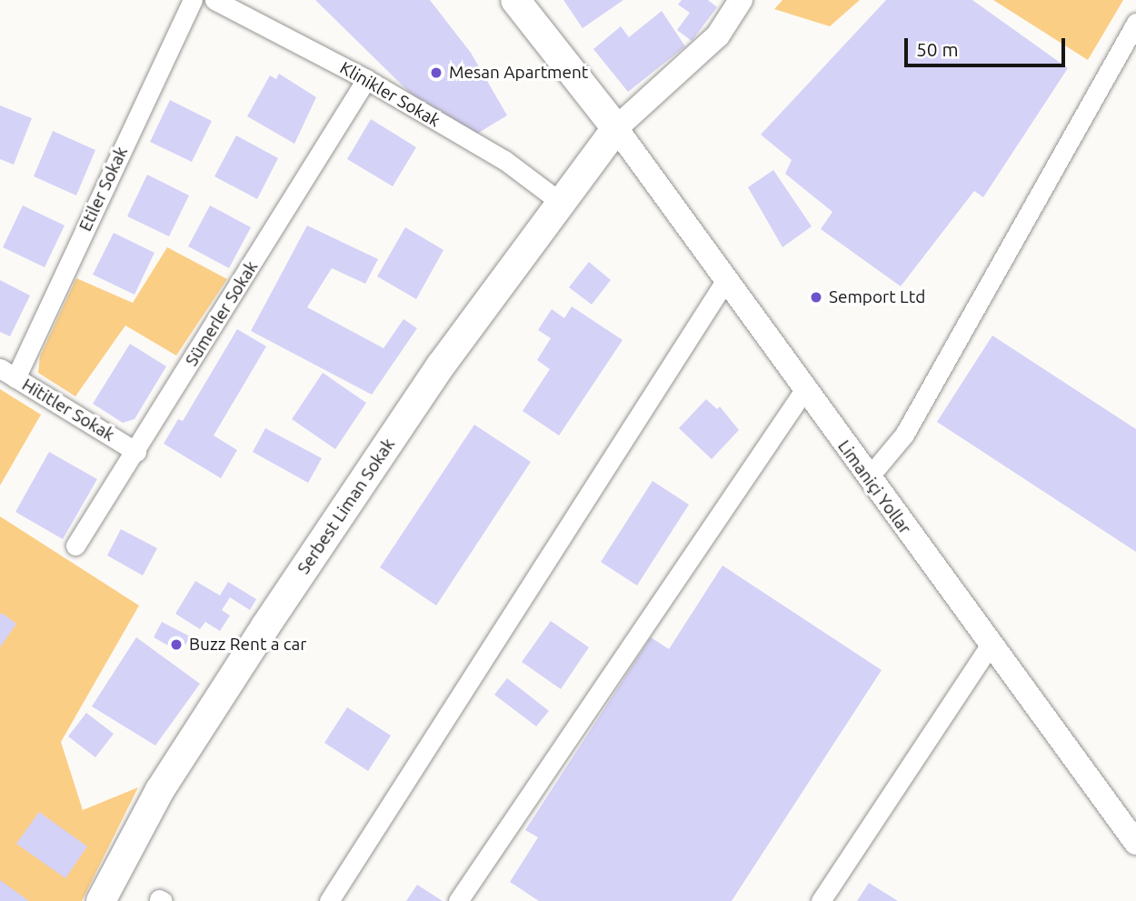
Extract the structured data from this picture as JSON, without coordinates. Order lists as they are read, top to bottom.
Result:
{
  "streets": {
    "main road": ["Serbest Liman Sokak"],
    "street": [
      "Klinikler Sokak",
      "Etiler Sokak",
      "Sümerler Sokak",
      "Hititler Sokak",
      "Limaniçi Yollar"
    ]
  },
  "crossings": [
    ["Klinikler Sokak", "Sümerler Sokak"],
    ["Klinikler Sokak", "Serbest Liman Sokak"],
    ["Etiler Sokak", "Hititler Sokak"],
    ["Sümerler Sokak", "Hititler Sokak"],
    ["Limaniçi Yollar", "Serbest Liman Sokak"]
  ],
  "places": ["Mesan Apartment", "Semport Ltd", "Buzz Rent a car"],
  "scale_bar": "50 m"
}
